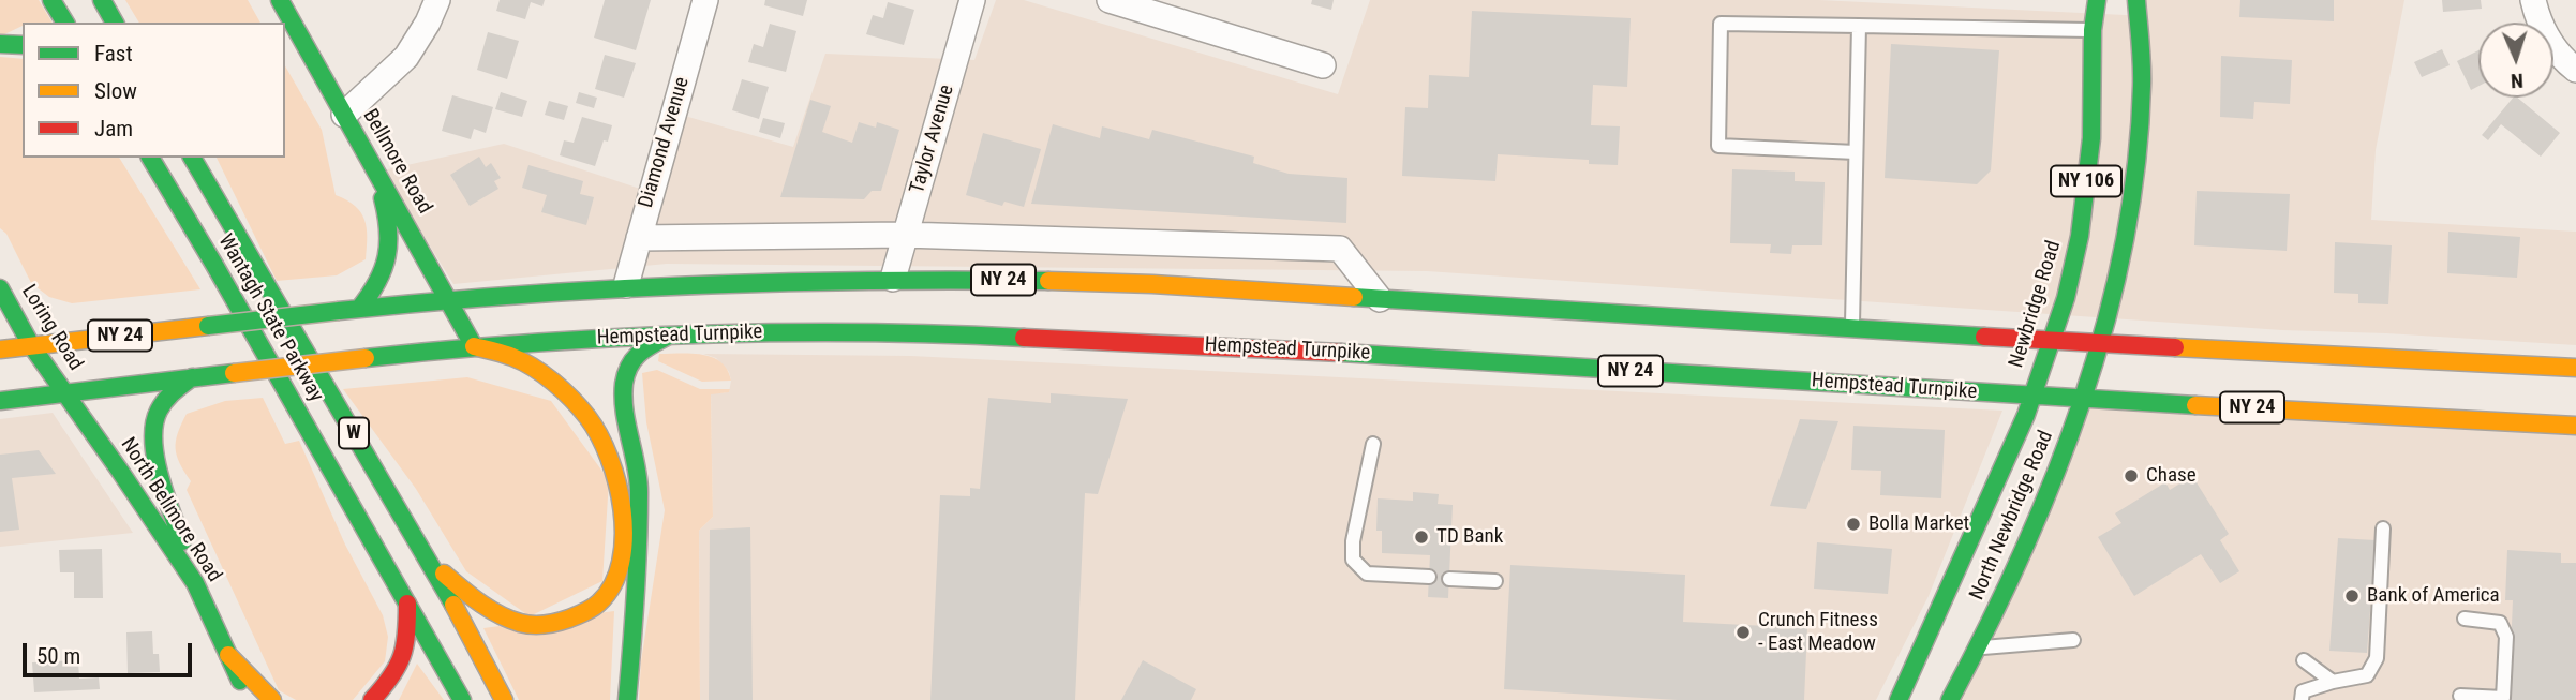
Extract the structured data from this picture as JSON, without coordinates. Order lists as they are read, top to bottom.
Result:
{
  "streets": {
    "main road": [
      "Bellmore Road",
      "NY 106",
      "NY 24",
      "Newbridge Road",
      "Wantagh State Parkway",
      "Loring Road",
      "Hempstead Turnpike",
      "W",
      "North Bellmore Road",
      "North Newbridge Road"
    ],
    "street": ["Taylor Avenue", "Diamond Avenue"]
  },
  "crossings": [
    ["Taylor Avenue", "NY 24"],
    ["Diamond Avenue", "NY 24"],
    ["Bellmore Road", "NY 24"],
    ["Bellmore Road", "Hempstead Turnpike"],
    ["NY 106", "NY 24"],
    ["NY 106", "North Newbridge Road"],
    ["NY 24", "Newbridge Road"],
    ["NY 24", "Loring Road"],
    ["NY 24", "North Newbridge Road"],
    ["Newbridge Road", "Hempstead Turnpike"],
    ["Newbridge Road", "North Newbridge Road"],
    ["Loring Road", "Hempstead Turnpike"],
    ["Loring Road", "North Bellmore Road"],
    ["Hempstead Turnpike", "North Bellmore Road"],
    ["Hempstead Turnpike", "North Newbridge Road"]
  ],
  "places": [
    "Chase",
    "Bolla Market",
    "TD Bank",
    "Bank of America",
    "Crunch Fitness - East Meadow"
  ],
  "legend": ["Fast", "Slow", "Jam"],
  "scale_bar": "50 m",
  "north": "bottom"
}
